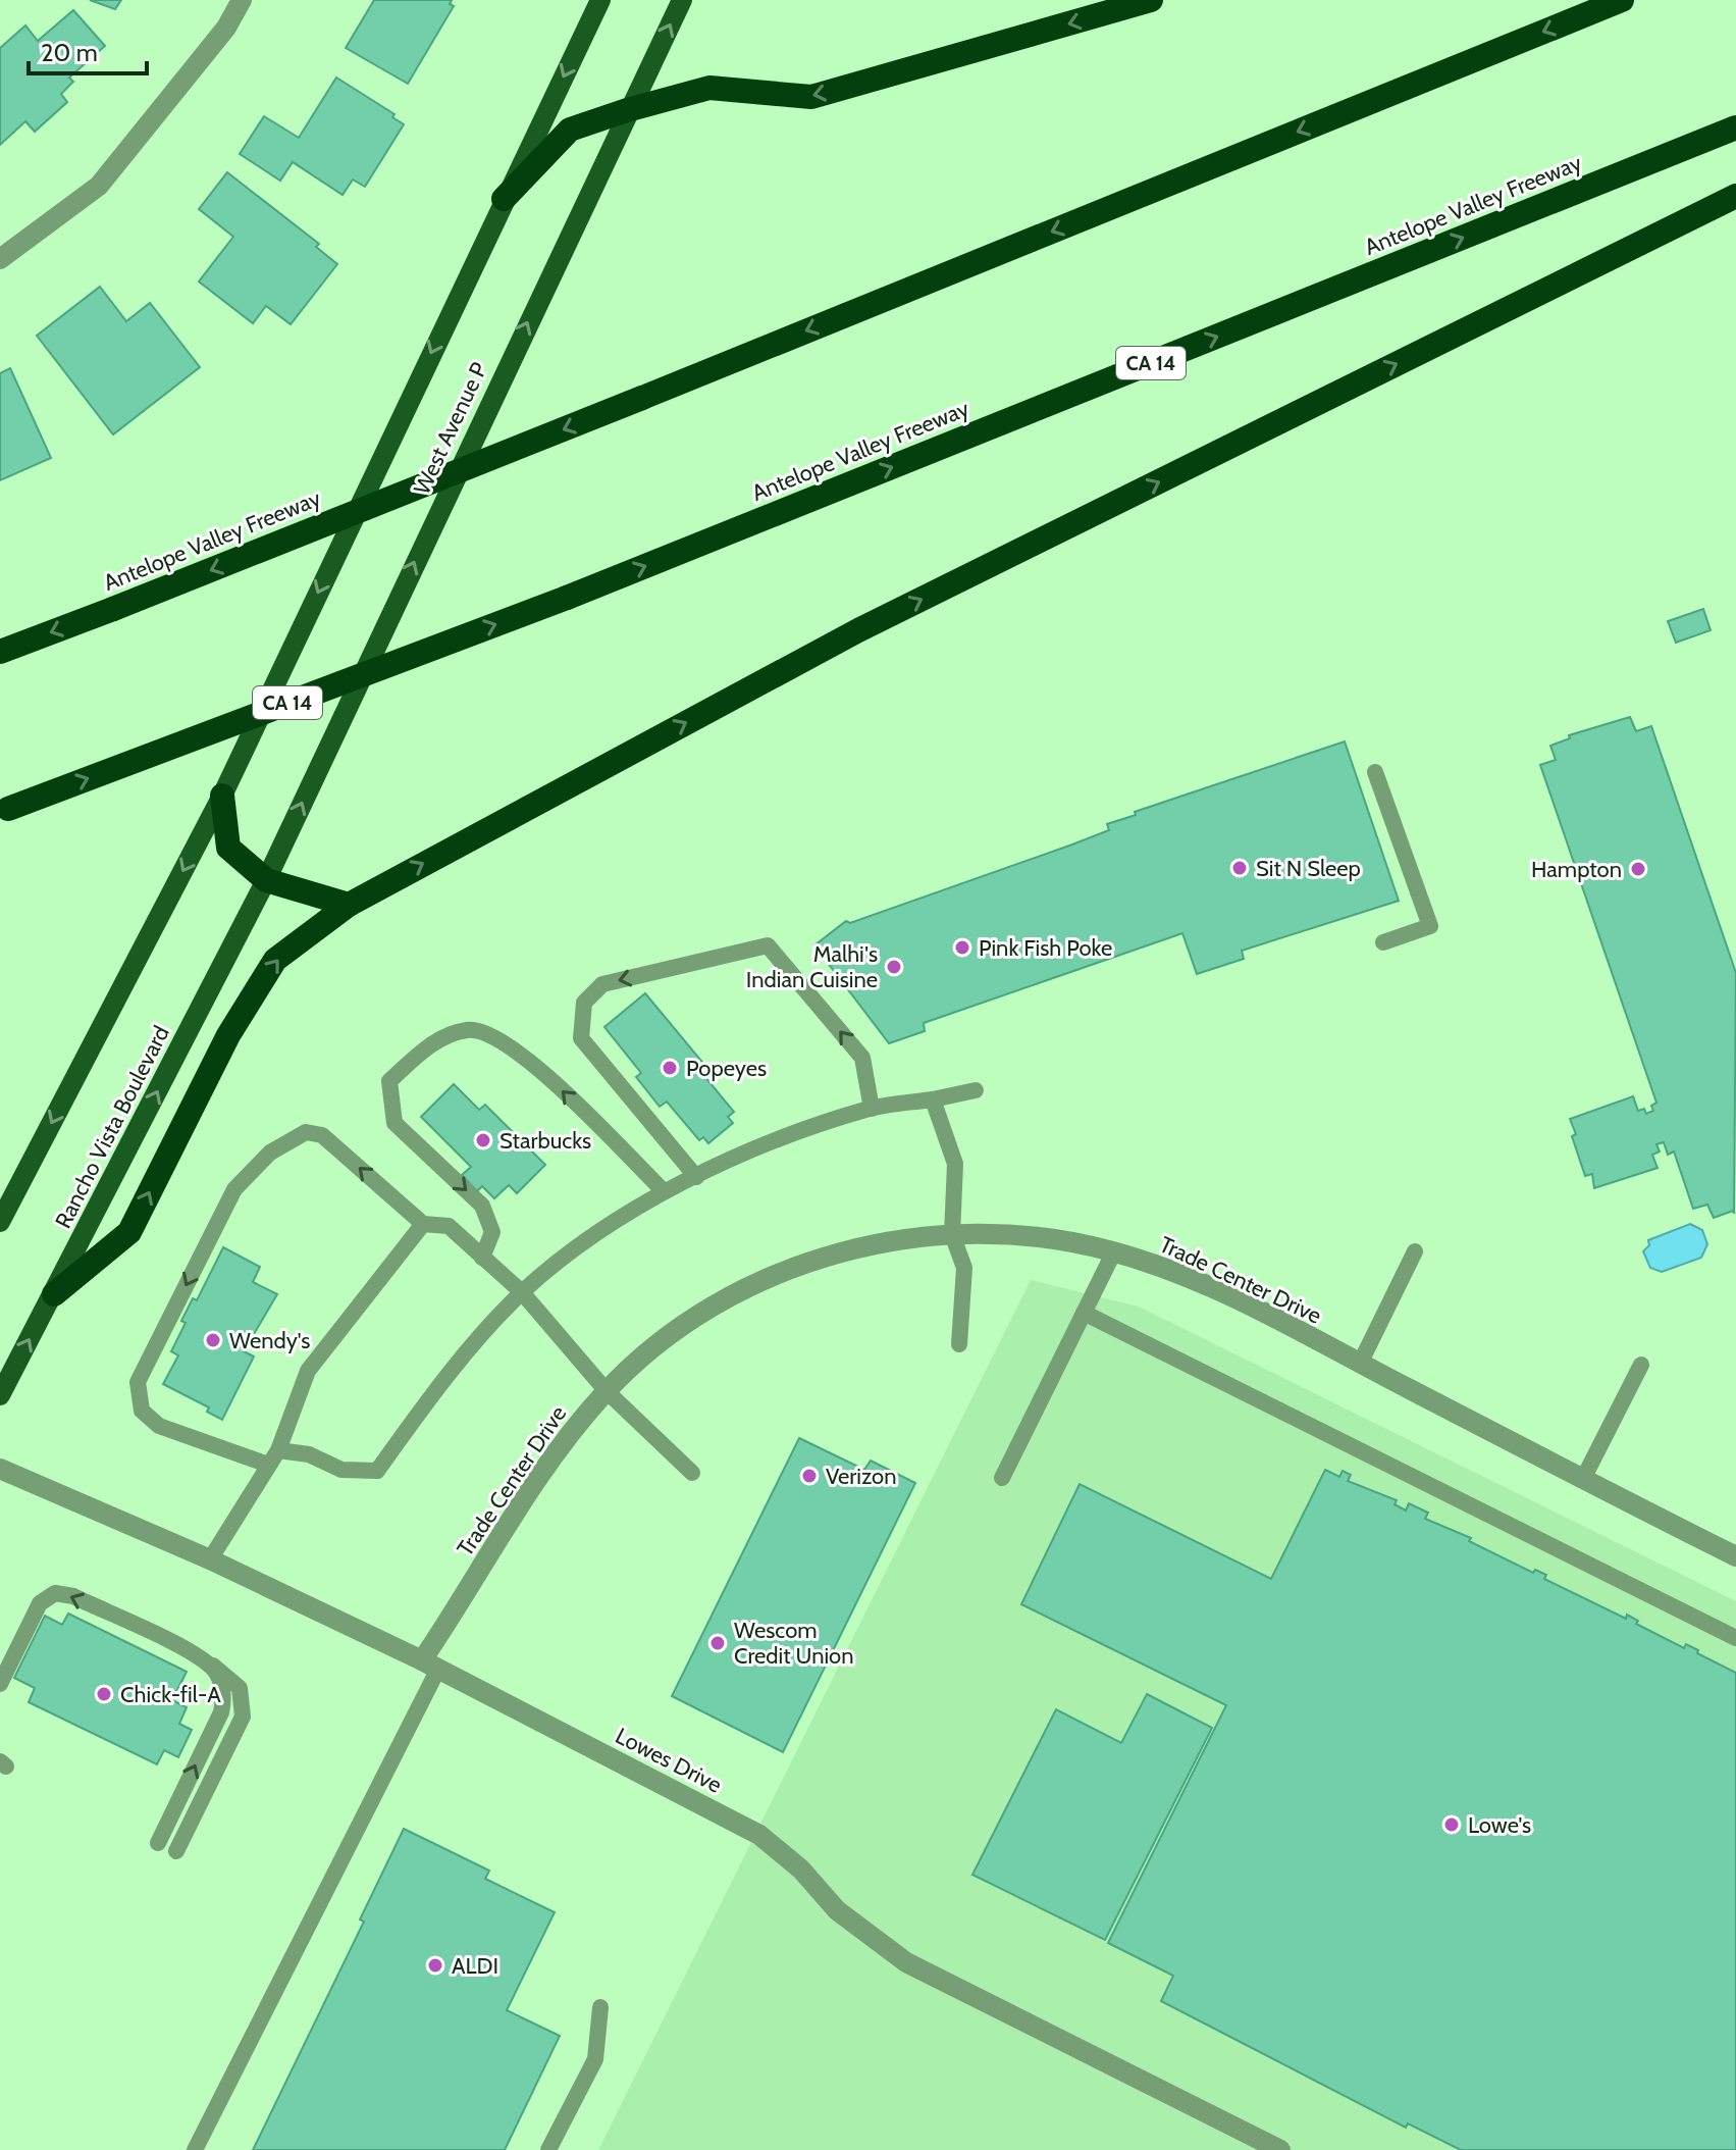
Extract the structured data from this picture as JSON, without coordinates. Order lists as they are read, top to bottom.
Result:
{
  "streets": {
    "highway": ["Antelope Valley Freeway", "CA 14"],
    "main road": ["West Avenue P", "Rancho Vista Boulevard"],
    "street": ["Trade Center Drive", "Lowes Drive"]
  },
  "crossings": [
    ["West Avenue P", "Rancho Vista Boulevard"],
    ["Trade Center Drive", "Lowes Drive"]
  ],
  "places": [
    "Sit N Sleep",
    "Hampton",
    "Pink Fish Poke",
    "Malhi's Indian Cuisine",
    "Popeyes",
    "Starbucks",
    "Wendy's",
    "Verizon",
    "Wescom Credit Union",
    "Chick-fil-A",
    "Lowe's",
    "ALDI"
  ],
  "scale_bar": "20 m"
}
